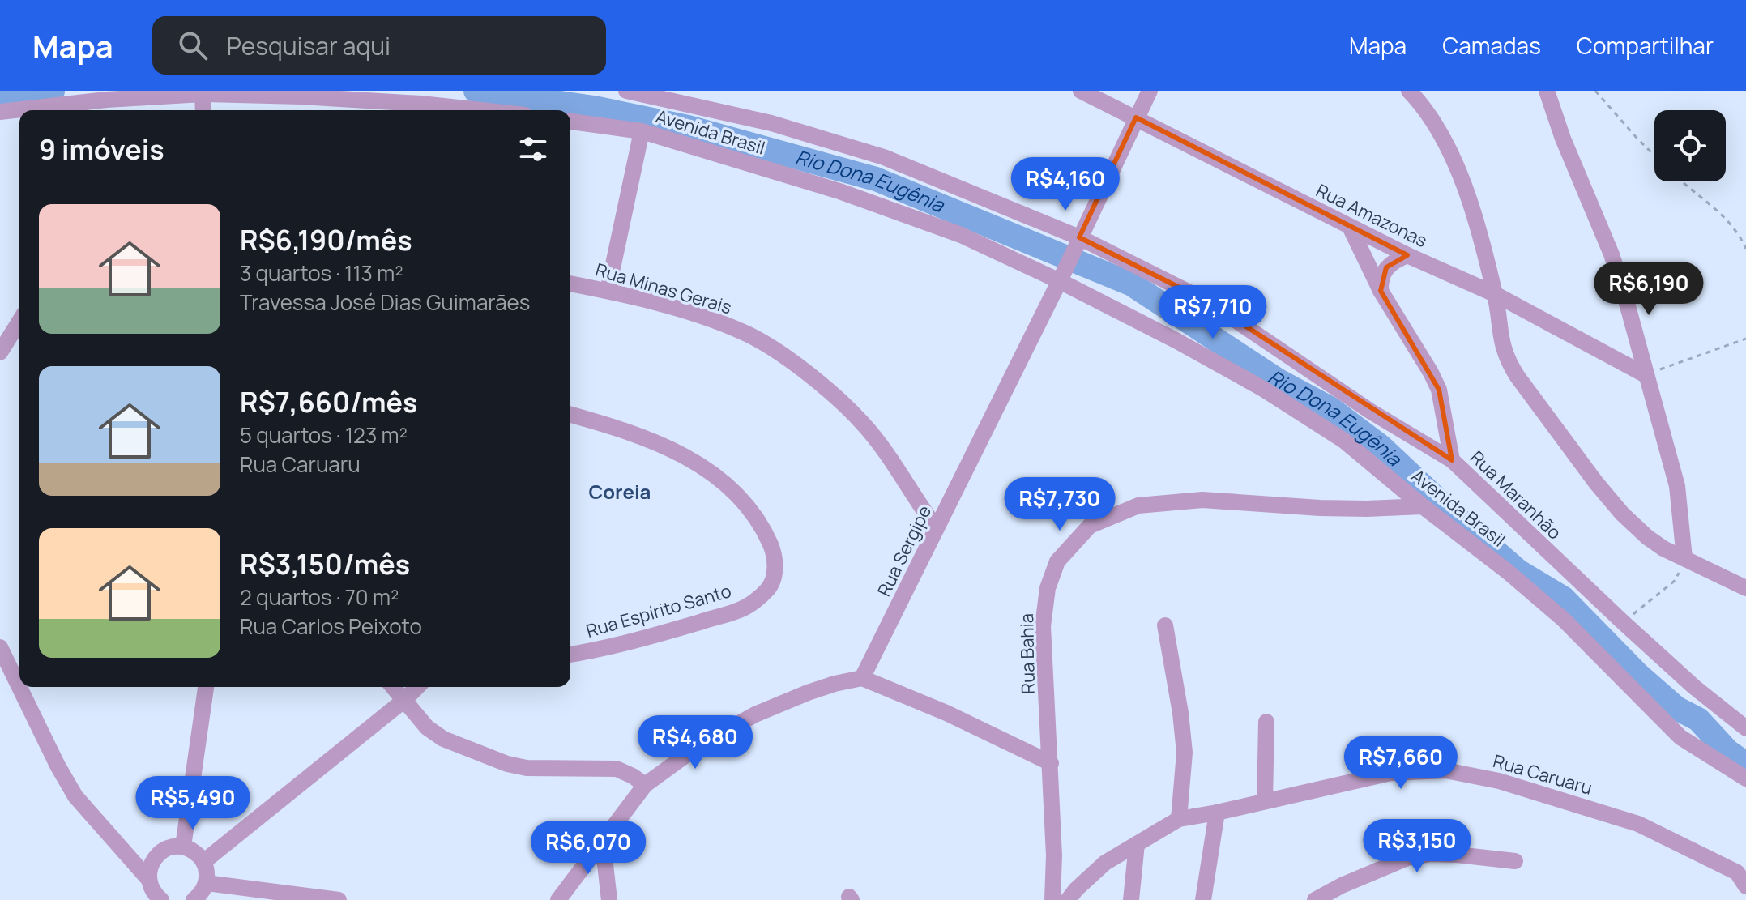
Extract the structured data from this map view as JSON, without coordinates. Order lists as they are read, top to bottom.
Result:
{
  "streets": {
    "street": [
      "Avenida Brasil",
      "Rua Amazonas",
      "Rua Minas Gerais",
      "Rua Maranhão",
      "Rua Sergipe",
      "Rua Espírito Santo",
      "Rua Bahia",
      "Rua Caruaru"
    ]
  },
  "crossings": [
    ["Avenida Brasil", "Rua Maranhão"],
    ["Avenida Brasil", "Rua Sergipe"],
    ["Avenida Brasil", "Rua Bahia"],
    ["Rua Amazonas", "Rua Maranhão"],
    ["Rua Amazonas", "Rua Sergipe"],
    ["Rua Minas Gerais", "Rua Sergipe"]
  ],
  "districts": ["Coreia"],
  "water": ["Rio Dona Eugênia"],
  "page": {
    "header": "Mapa",
    "search": "Pesquisar aqui",
    "nav": ["Mapa", "Camadas", "Compartilhar"],
    "heading": "9 imóveis",
    "price": [
      "R$4,160",
      "R$6,190",
      "R$7,710",
      "R$7,730",
      "R$4,680",
      "R$7,660",
      "R$5,490",
      "R$3,150",
      "R$6,070"
    ],
    "list": [
      {
        "name": "R$6,190/mês",
        "note": "3 quartos · 113 m² · Travessa José Dias Guimarães"
      },
      {
        "name": "R$7,660/mês",
        "note": "5 quartos · 123 m² · Rua Caruaru"
      },
      {
        "name": "R$3,150/mês",
        "note": "2 quartos · 70 m² · Rua Carlos Peixoto"
      }
    ]
  }
}
